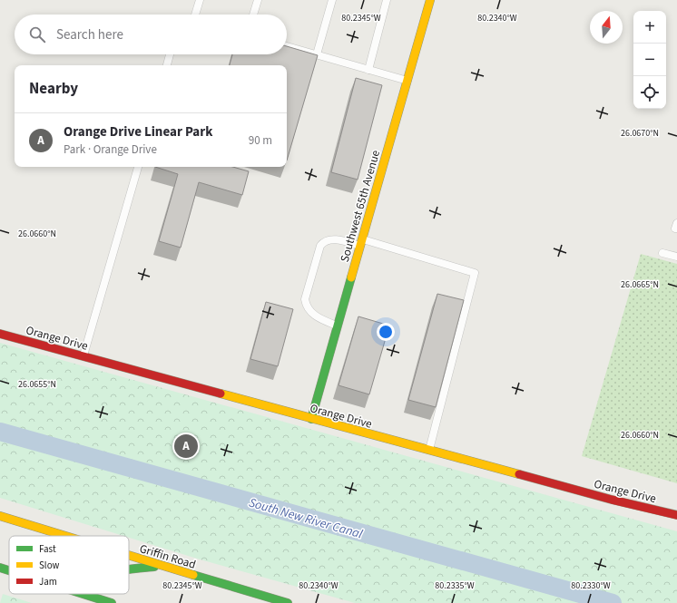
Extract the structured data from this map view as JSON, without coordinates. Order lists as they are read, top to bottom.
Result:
{
  "streets": {
    "street": ["Southwest 65th Avenue", "Orange Drive", "Griffin Road"]
  },
  "crossings": [
    ["Southwest 65th Avenue", "Orange Drive"]
  ],
  "water": ["South New River Canal"],
  "legend": ["Fast", "Slow", "Jam"],
  "north": "top",
  "page": {
    "map_buttons": ["+", "−"],
    "search": "Search here",
    "heading": "Nearby",
    "list": [
      {
        "mark": "A",
        "name": "Orange Drive Linear Park",
        "note": "Park · Orange Drive",
        "value": "90 m"
      }
    ],
    "pins": "A"
  },
  "coordinates": [
    "80.2345°W",
    "80.2340°W",
    "26.0670°N",
    "26.0660°N",
    "26.0665°N",
    "26.0655°N",
    "80.2335°W",
    "80.2330°W"
  ]
}
